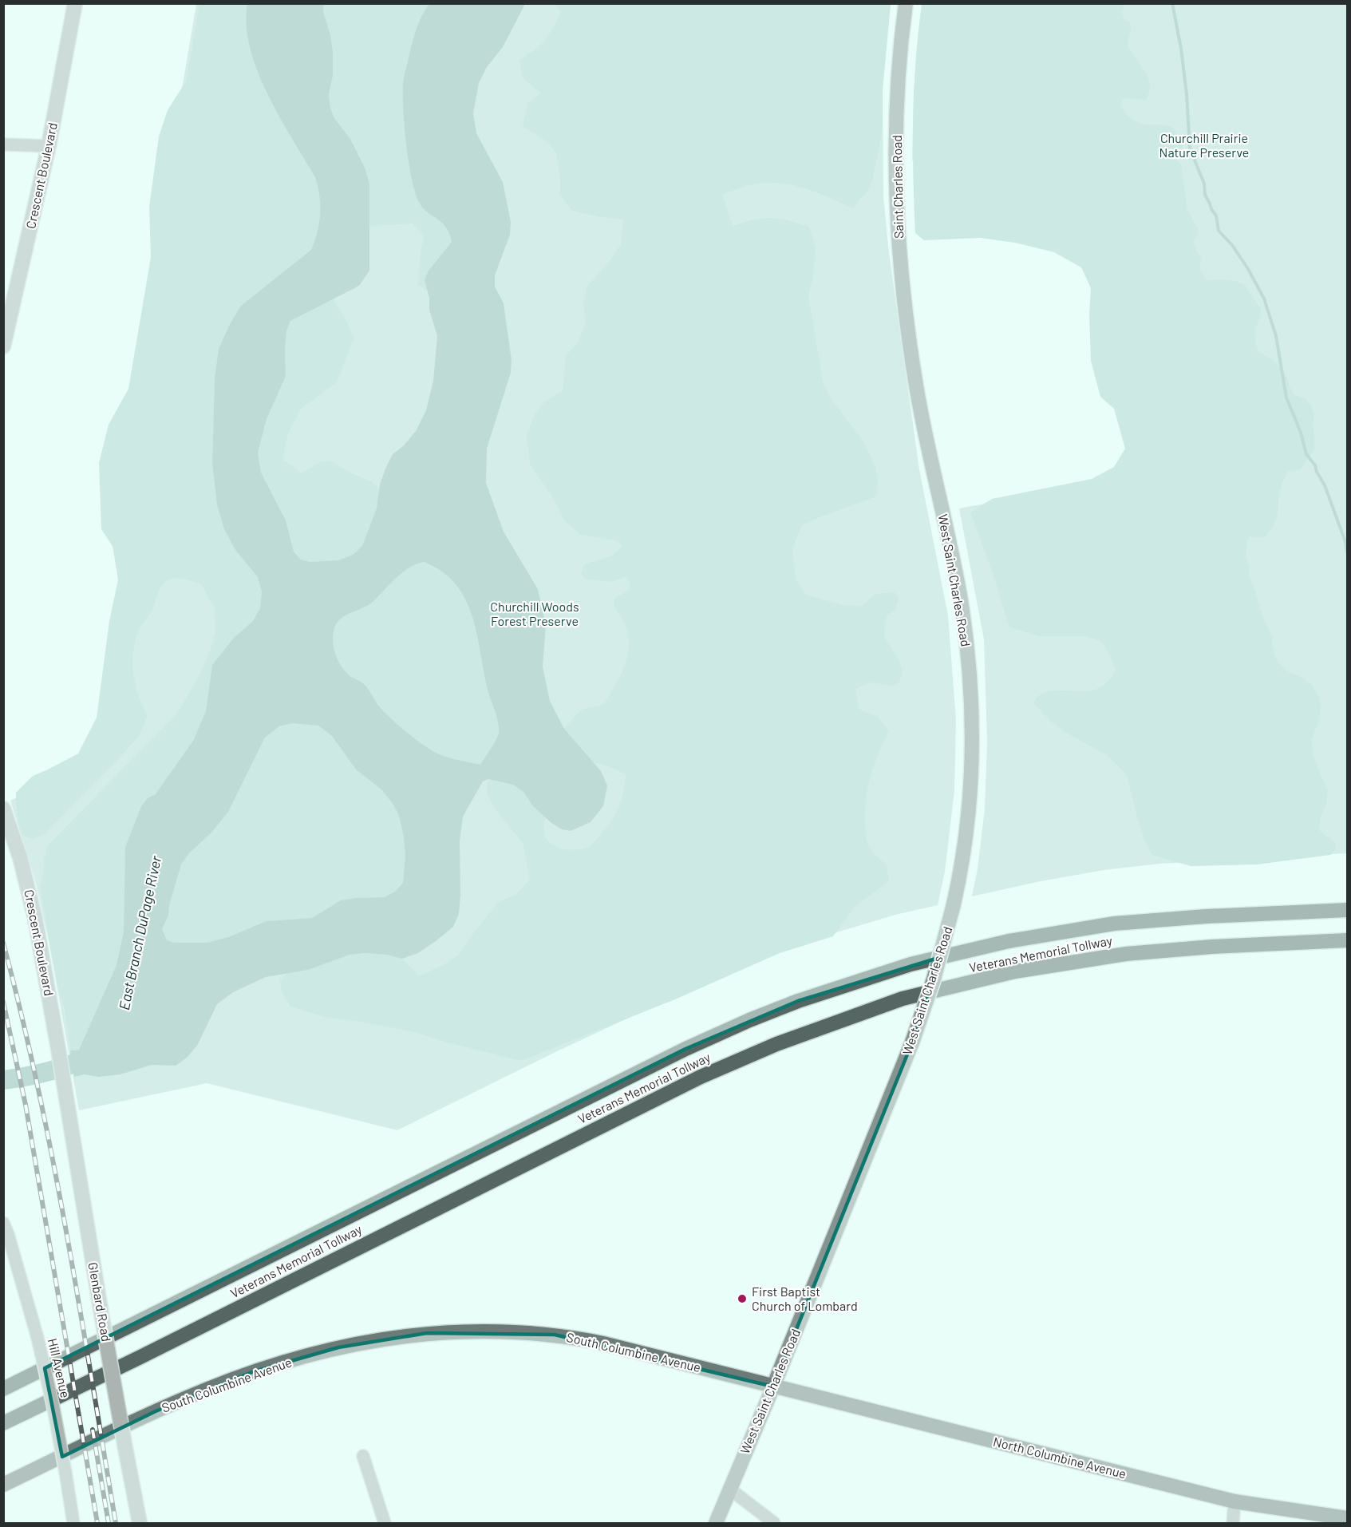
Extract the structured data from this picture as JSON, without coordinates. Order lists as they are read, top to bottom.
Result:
{
  "streets": {
    "highway": ["Veterans Memorial Tollway"],
    "main road": [
      "Saint Charles Road",
      "West Saint Charles Road",
      "South Columbine Avenue",
      "North Columbine Avenue"
    ],
    "street": ["Crescent Boulevard", "Glenbard Road", "Hill Avenue"]
  },
  "crossings": [
    ["Crescent Boulevard", "Glenbard Road"],
    ["Saint Charles Road", "West Saint Charles Road"],
    ["West Saint Charles Road", "South Columbine Avenue"],
    ["West Saint Charles Road", "North Columbine Avenue"],
    ["South Columbine Avenue", "North Columbine Avenue"]
  ],
  "water": ["East Branch DuPage River"],
  "parks": ["Churchill Prairie Nature Preserve", "Churchill Woods Forest Preserve"],
  "places": ["First Baptist Church of Lombard"]
}
